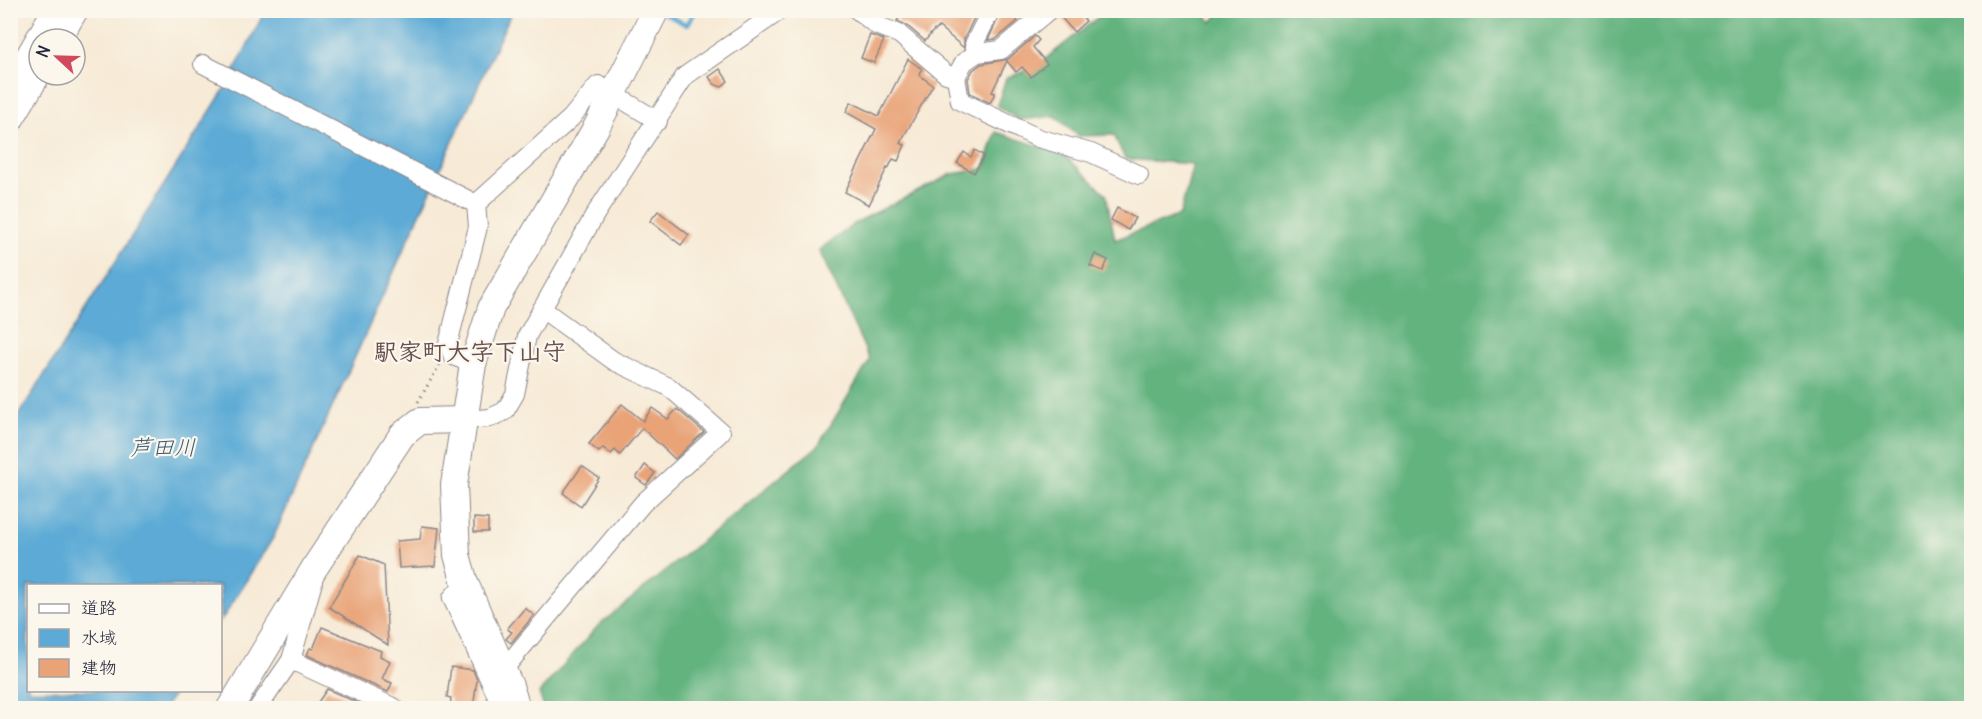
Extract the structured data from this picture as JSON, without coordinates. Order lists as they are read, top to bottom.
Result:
{
  "districts": ["駅家町大字下山守"],
  "water": ["芦田川"],
  "legend": ["道路", "水域", "建物"],
  "north": "left"
}
